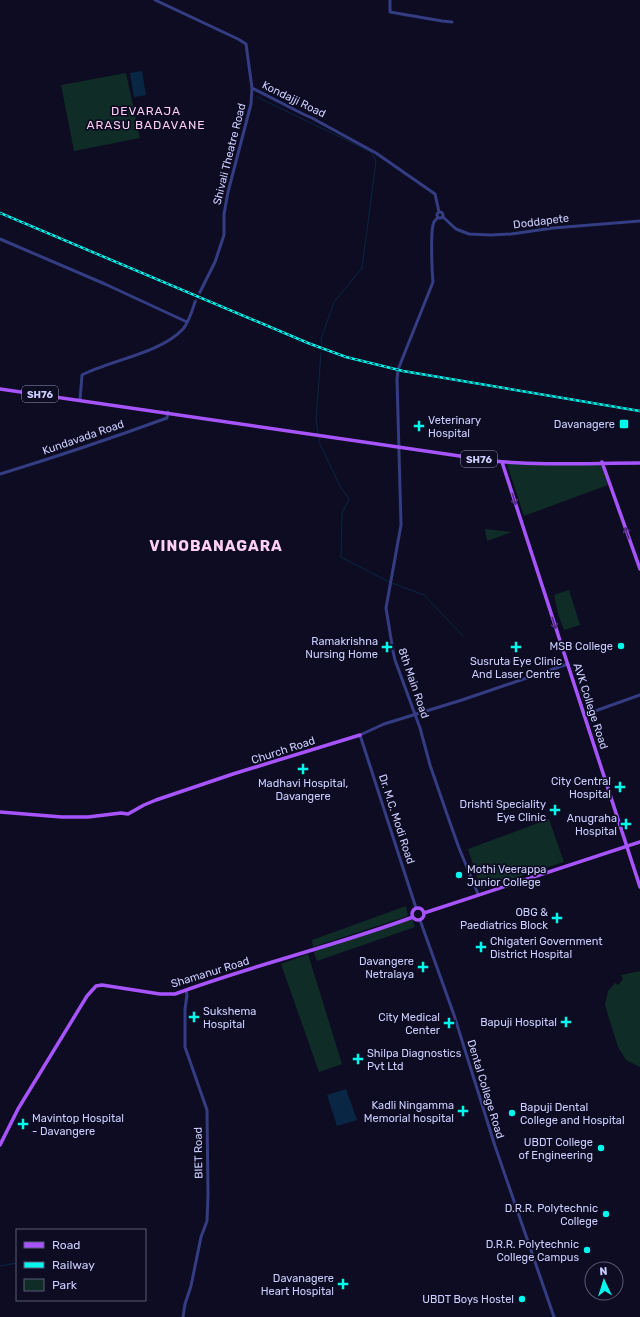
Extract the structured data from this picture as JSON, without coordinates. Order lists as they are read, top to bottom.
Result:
{
  "streets": {
    "main road": [
      "SH76",
      "AVK College Road",
      "Church Road",
      "Shamanur Road"
    ],
    "street": [
      "Kondajji Road",
      "Shivali Theatre Road",
      "Doddapete",
      "Kundavada Road",
      "8th Main Road",
      "Dr. M.C. Modi Road",
      "Dental College Road",
      "BIET Road"
    ]
  },
  "crossings": [
    ["Kondajji Road", "Shivali Theatre Road"],
    ["Kondajji Road", "Doddapete"],
    ["Kondajji Road", "8th Main Road"],
    ["Doddapete", "8th Main Road"],
    ["SH76", "Kundavada Road"],
    ["SH76", "8th Main Road"],
    ["SH76", "AVK College Road"],
    ["8th Main Road", "Church Road"],
    ["AVK College Road", "Church Road"],
    ["Church Road", "Dr. M.C. Modi Road"],
    ["Dr. M.C. Modi Road", "Shamanur Road"],
    ["Dr. M.C. Modi Road", "Dental College Road"],
    ["Shamanur Road", "Dental College Road"],
    ["Shamanur Road", "BIET Road"]
  ],
  "one_way": ["AVK College Road"],
  "districts": ["DEVARAJA ARASU BADAVANE", "VINOBANAGARA"],
  "places": {
    "transit": ["Davanagere"],
    "health": [
      "Veterinary Hospital",
      "Ramakrishna Nursing Home",
      "Susruta Eye Clinic And Laser Centre",
      "Madhavi Hospital, Davangere",
      "City Central Hospital",
      "Drishti Speciality Eye Clinic",
      "Anugraha Hospital",
      "OBG & Paediatrics Block",
      "Chigateri Government District Hospital",
      "Davangere Netralaya",
      "Sukshema Hospital",
      "Bapuji Hospital",
      "City Medical Center",
      "Shilpa Diagnostics Pvt Ltd",
      "Kadli Ningamma Memorial hospital",
      "Mavintop Hospital - Davangere",
      "Davanagere Heart Hospital"
    ],
    "other": [
      "MSB College",
      "Mothi Veerappa Junior College",
      "Bapuji Dental College and Hospital",
      "UBDT College of Engineering",
      "D.R.R. Polytechnic College",
      "D.R.R. Polytechnic College Campus",
      "UBDT Boys Hostel"
    ]
  },
  "legend": ["Road", "Railway", "Park"],
  "north": "top"
}
